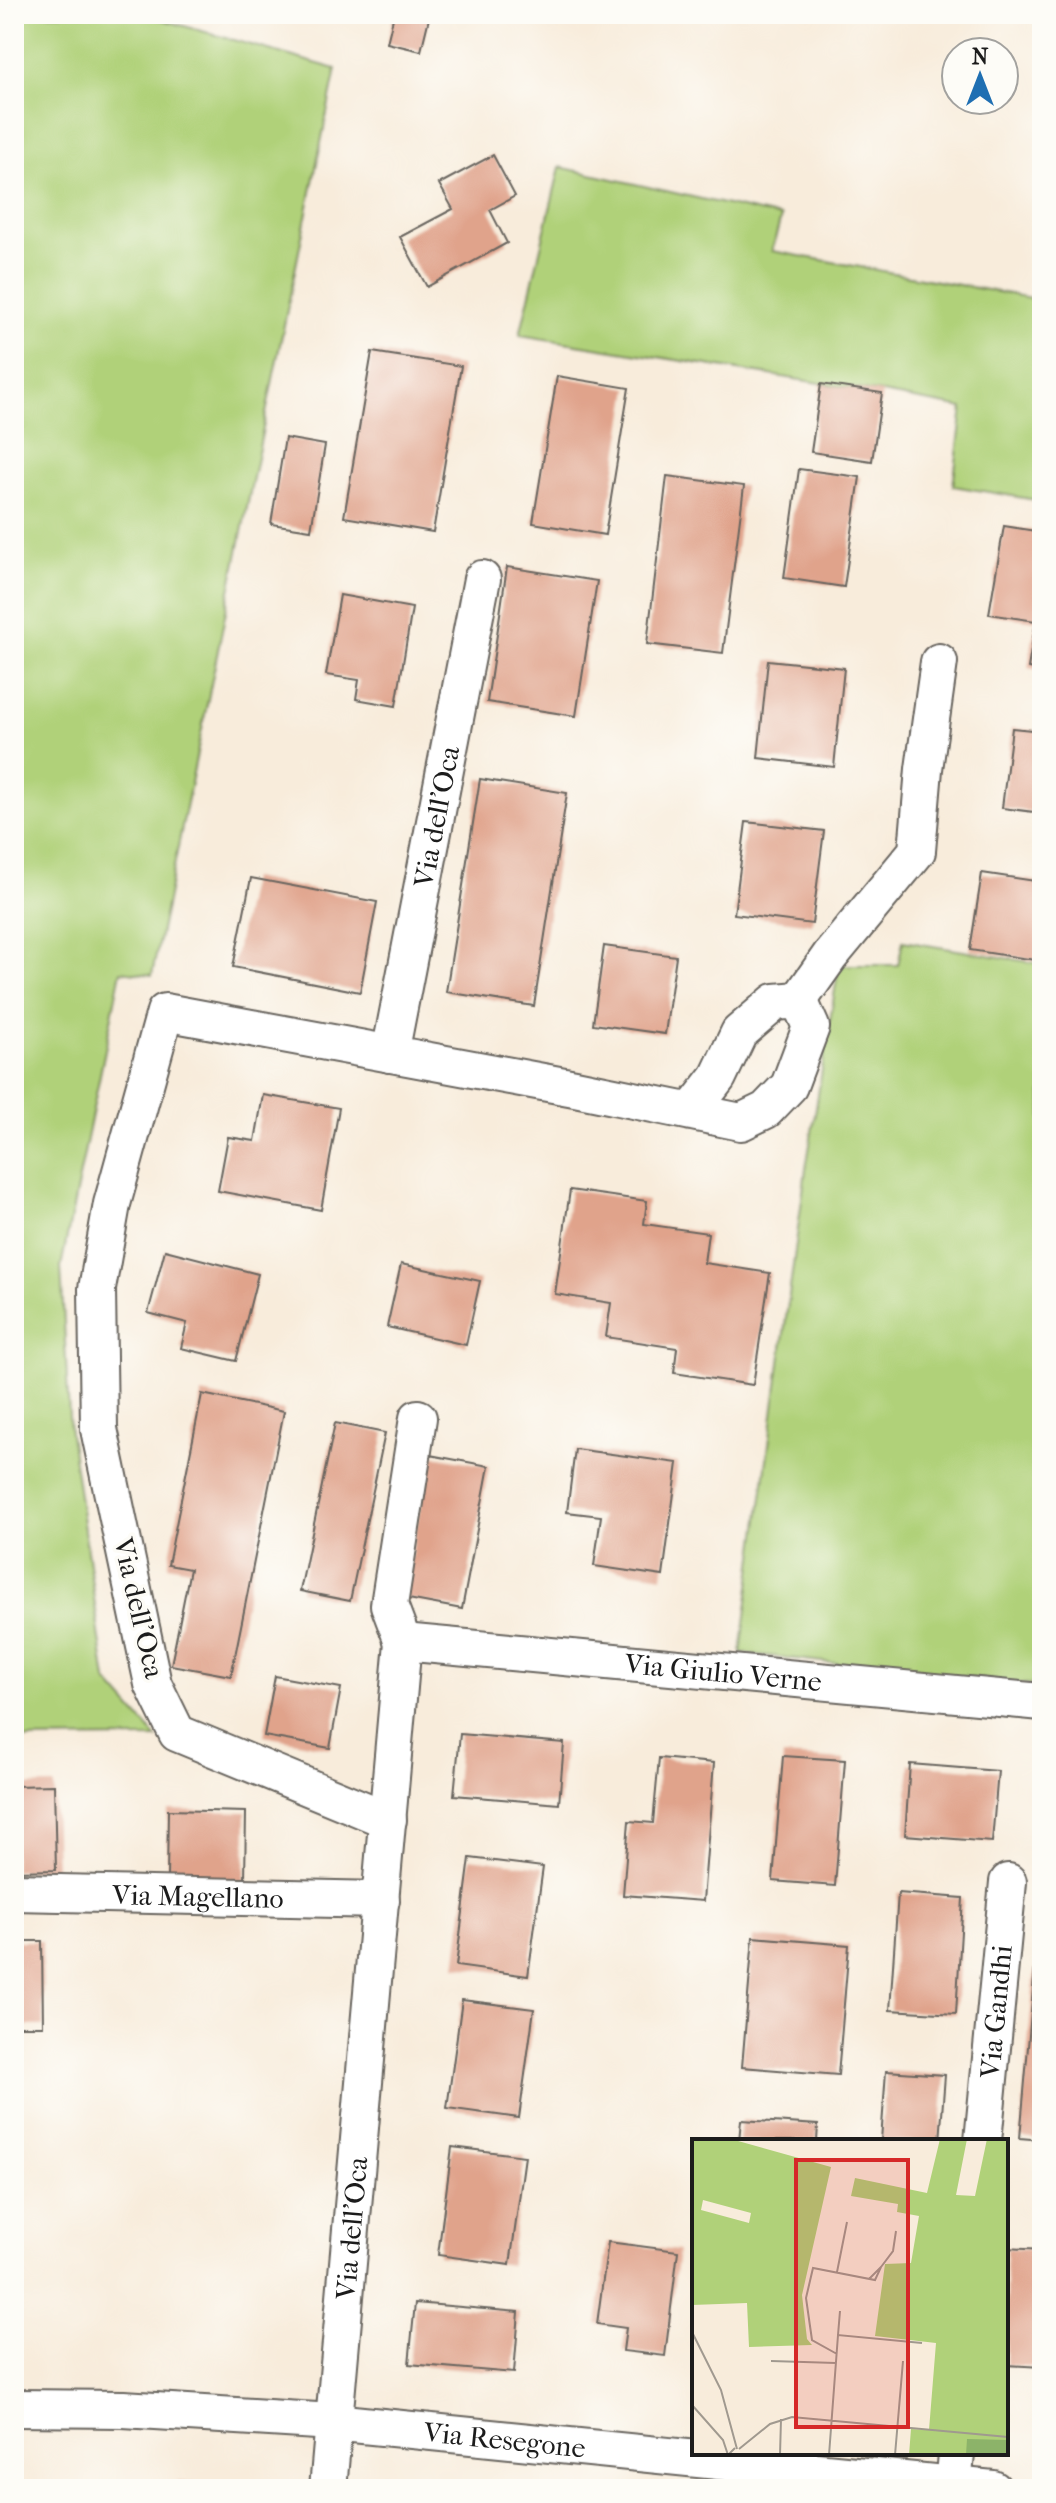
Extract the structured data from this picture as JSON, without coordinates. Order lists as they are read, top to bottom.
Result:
{
  "streets": {
    "street": [
      "Via dell'Oca",
      "Via Giulio Verne",
      "Via Magellano",
      "Via Gandhi",
      "Via Resegone"
    ]
  },
  "crossings": [
    ["Via dell'Oca", "Via Magellano"],
    ["Via dell'Oca", "Via Resegone"]
  ],
  "north": "top"
}
